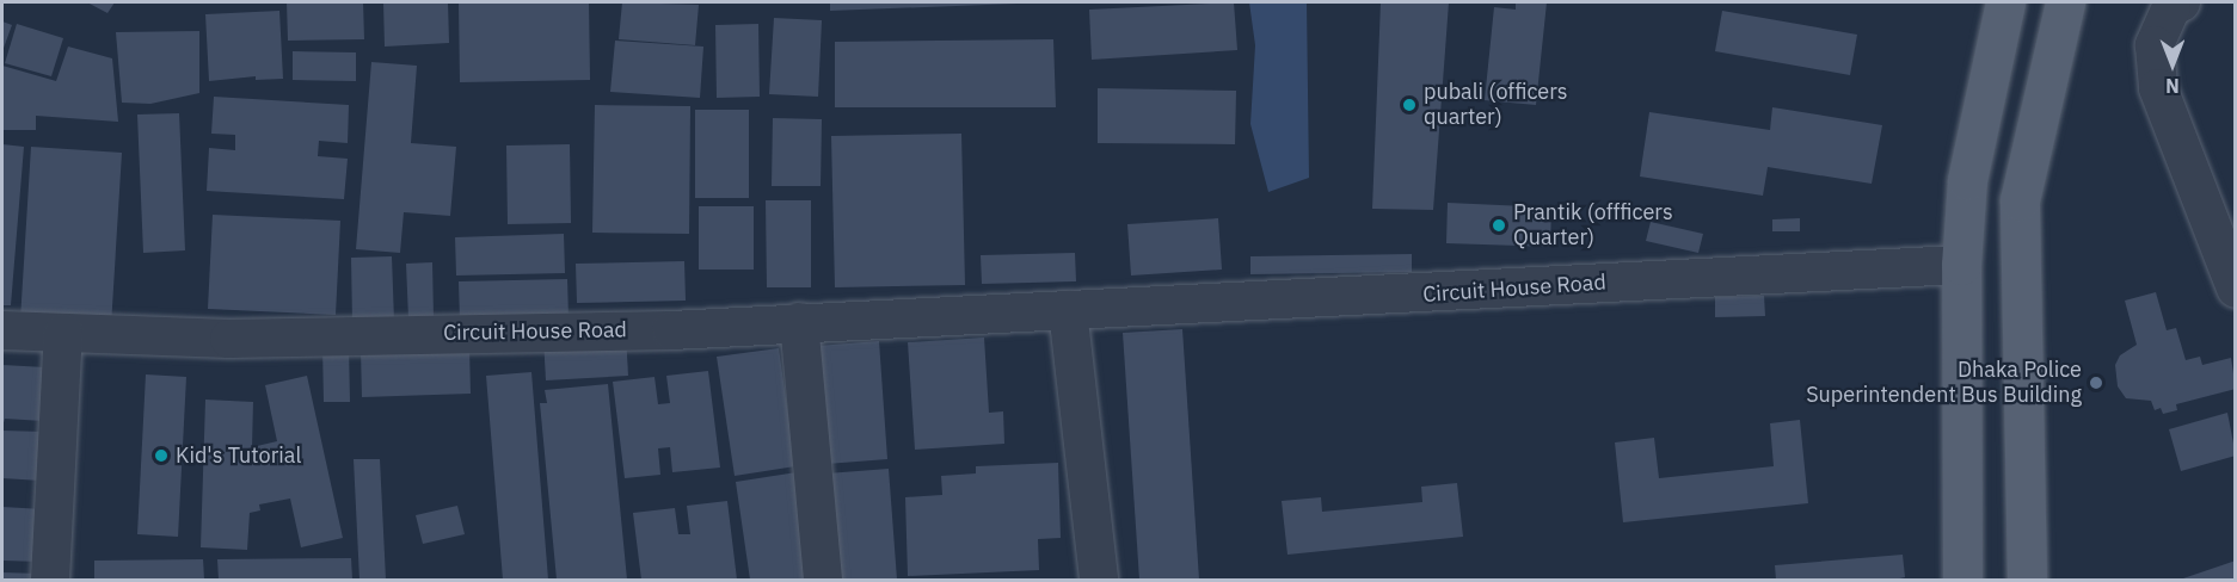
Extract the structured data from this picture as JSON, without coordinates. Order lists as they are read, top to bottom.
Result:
{
  "streets": {
    "street": ["Circuit House Road"]
  },
  "places": [
    "pubali (officers quarter)",
    "Prantik (offficers Quarter)",
    "Dhaka Police Superintendent Bus Building",
    "Kid's Tutorial"
  ],
  "north": "bottom"
}
